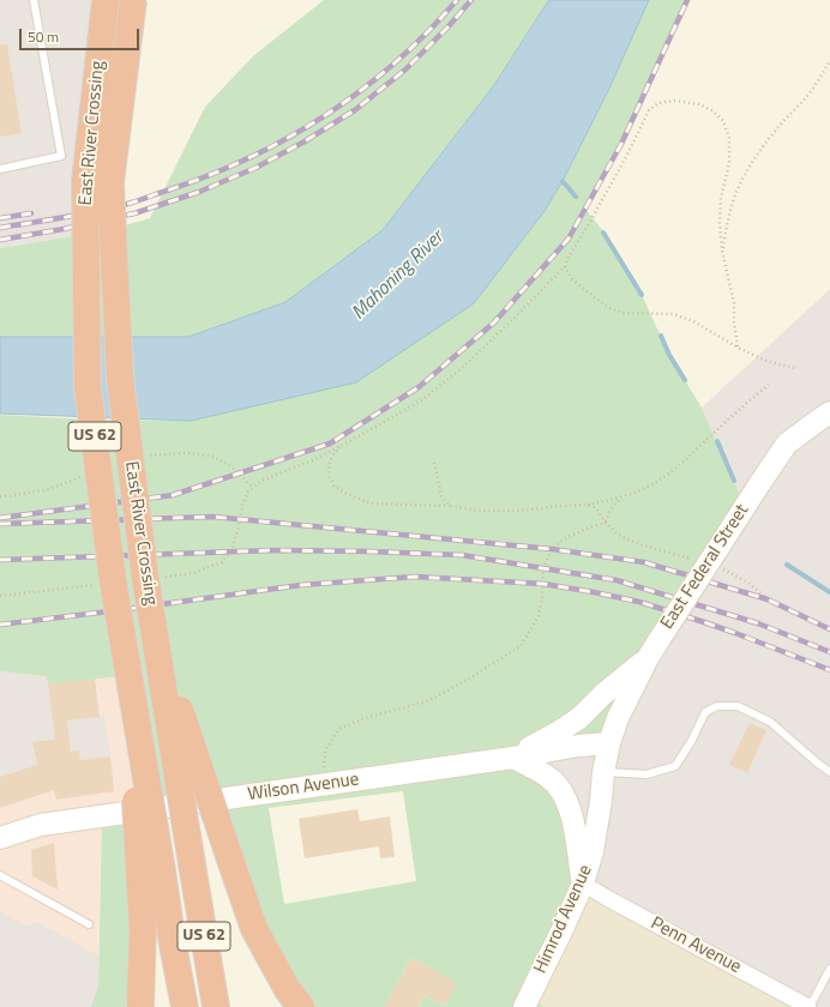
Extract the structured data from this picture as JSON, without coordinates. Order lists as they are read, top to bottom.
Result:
{
  "streets": {
    "highway": ["East River Crossing", "US 62"],
    "main road": ["East Federal Street", "Wilson Avenue", "Himrod Avenue"],
    "street": ["Penn Avenue"]
  },
  "crossings": [
    ["East River Crossing", "US 62"],
    ["East Federal Street", "Wilson Avenue"],
    ["East Federal Street", "Himrod Avenue"],
    ["Wilson Avenue", "Himrod Avenue"],
    ["Himrod Avenue", "Penn Avenue"]
  ],
  "water": ["Mahoning River"],
  "scale_bar": "50 m"
}
